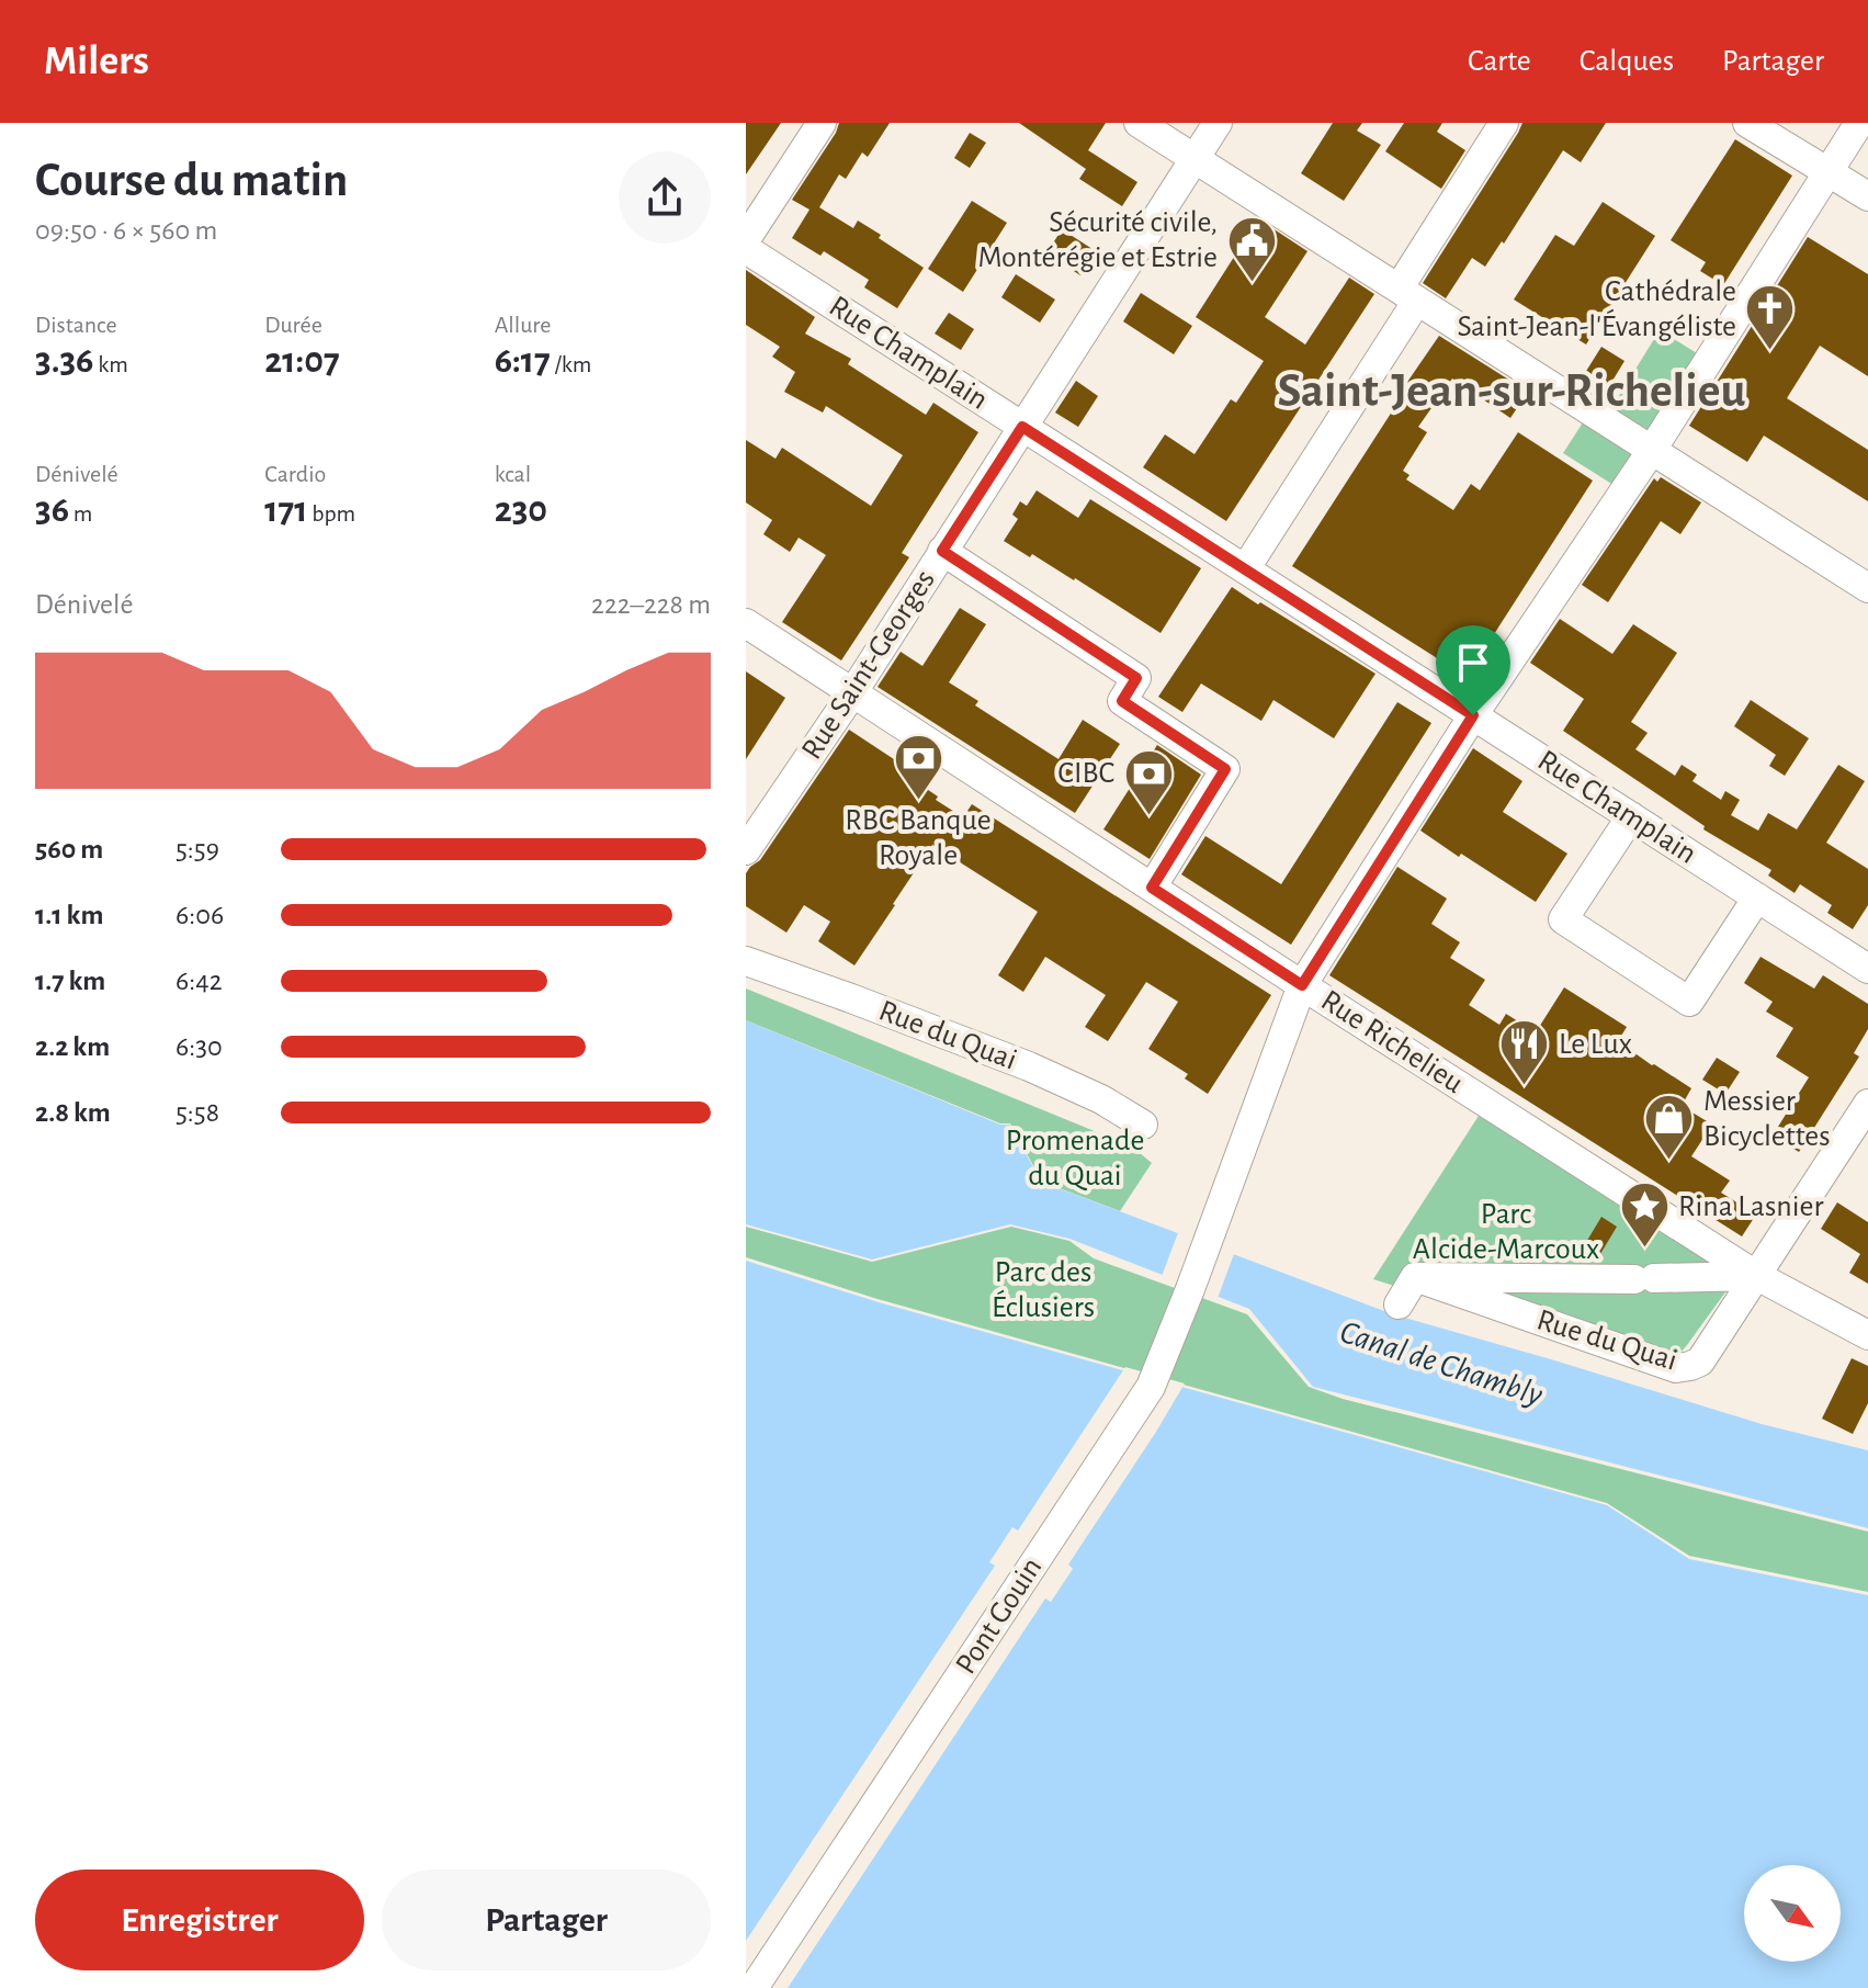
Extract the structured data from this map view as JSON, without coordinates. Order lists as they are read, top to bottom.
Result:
{
  "streets": {
    "street": [
      "Rue Champlain",
      "Rue Saint-Georges",
      "Rue du Quai",
      "Rue Richelieu",
      "Pont Gouin"
    ]
  },
  "crossings": [
    ["Rue Champlain", "Rue Saint-Georges"],
    ["Rue Champlain", "Pont Gouin"],
    ["Rue Saint-Georges", "Rue Richelieu"],
    ["Rue du Quai", "Rue Richelieu"],
    ["Rue Richelieu", "Pont Gouin"]
  ],
  "districts": ["Saint-Jean-sur-Richelieu"],
  "water": ["Canal de Chambly"],
  "parks": ["Promenade du Quai", "Parc Alcide-Marcoux", "Parc des Éclusiers"],
  "places": {
    "public building": ["Sécurité civile, Montérégie et Estrie"],
    "church": ["Cathédrale Saint-Jean-l'Évangéliste"],
    "bank": ["RBC Banque Royale", "CIBC"],
    "restaurant": ["Le Lux"],
    "shop": ["Messier Bicyclettes"],
    "place": ["Rina Lasnier"]
  },
  "north": "bottom right",
  "page": {
    "header": "Milers",
    "nav": ["Carte", "Calques", "Partager"],
    "heading": ["Course du matin", "09:50 · 6 × 560 m"],
    "stats": [
      ["Distance", "3.36 km"],
      ["Durée", "21:07"],
      ["Allure", "6:17 /km"],
      ["Dénivelé", "36 m"],
      ["Cardio", "171 bpm"],
      ["kcal", "230"]
    ],
    "chart": ["Dénivelé", "222–228 m"],
    "list": [
      {
        "name": "560 m",
        "note": "5:59"
      },
      {
        "name": "1.1 km",
        "note": "6:06"
      },
      {
        "name": "1.7 km",
        "note": "6:42"
      },
      {
        "name": "2.2 km",
        "note": "6:30"
      },
      {
        "name": "2.8 km",
        "note": "5:58"
      }
    ],
    "buttons": ["Enregistrer", "Partager"]
  }
}
